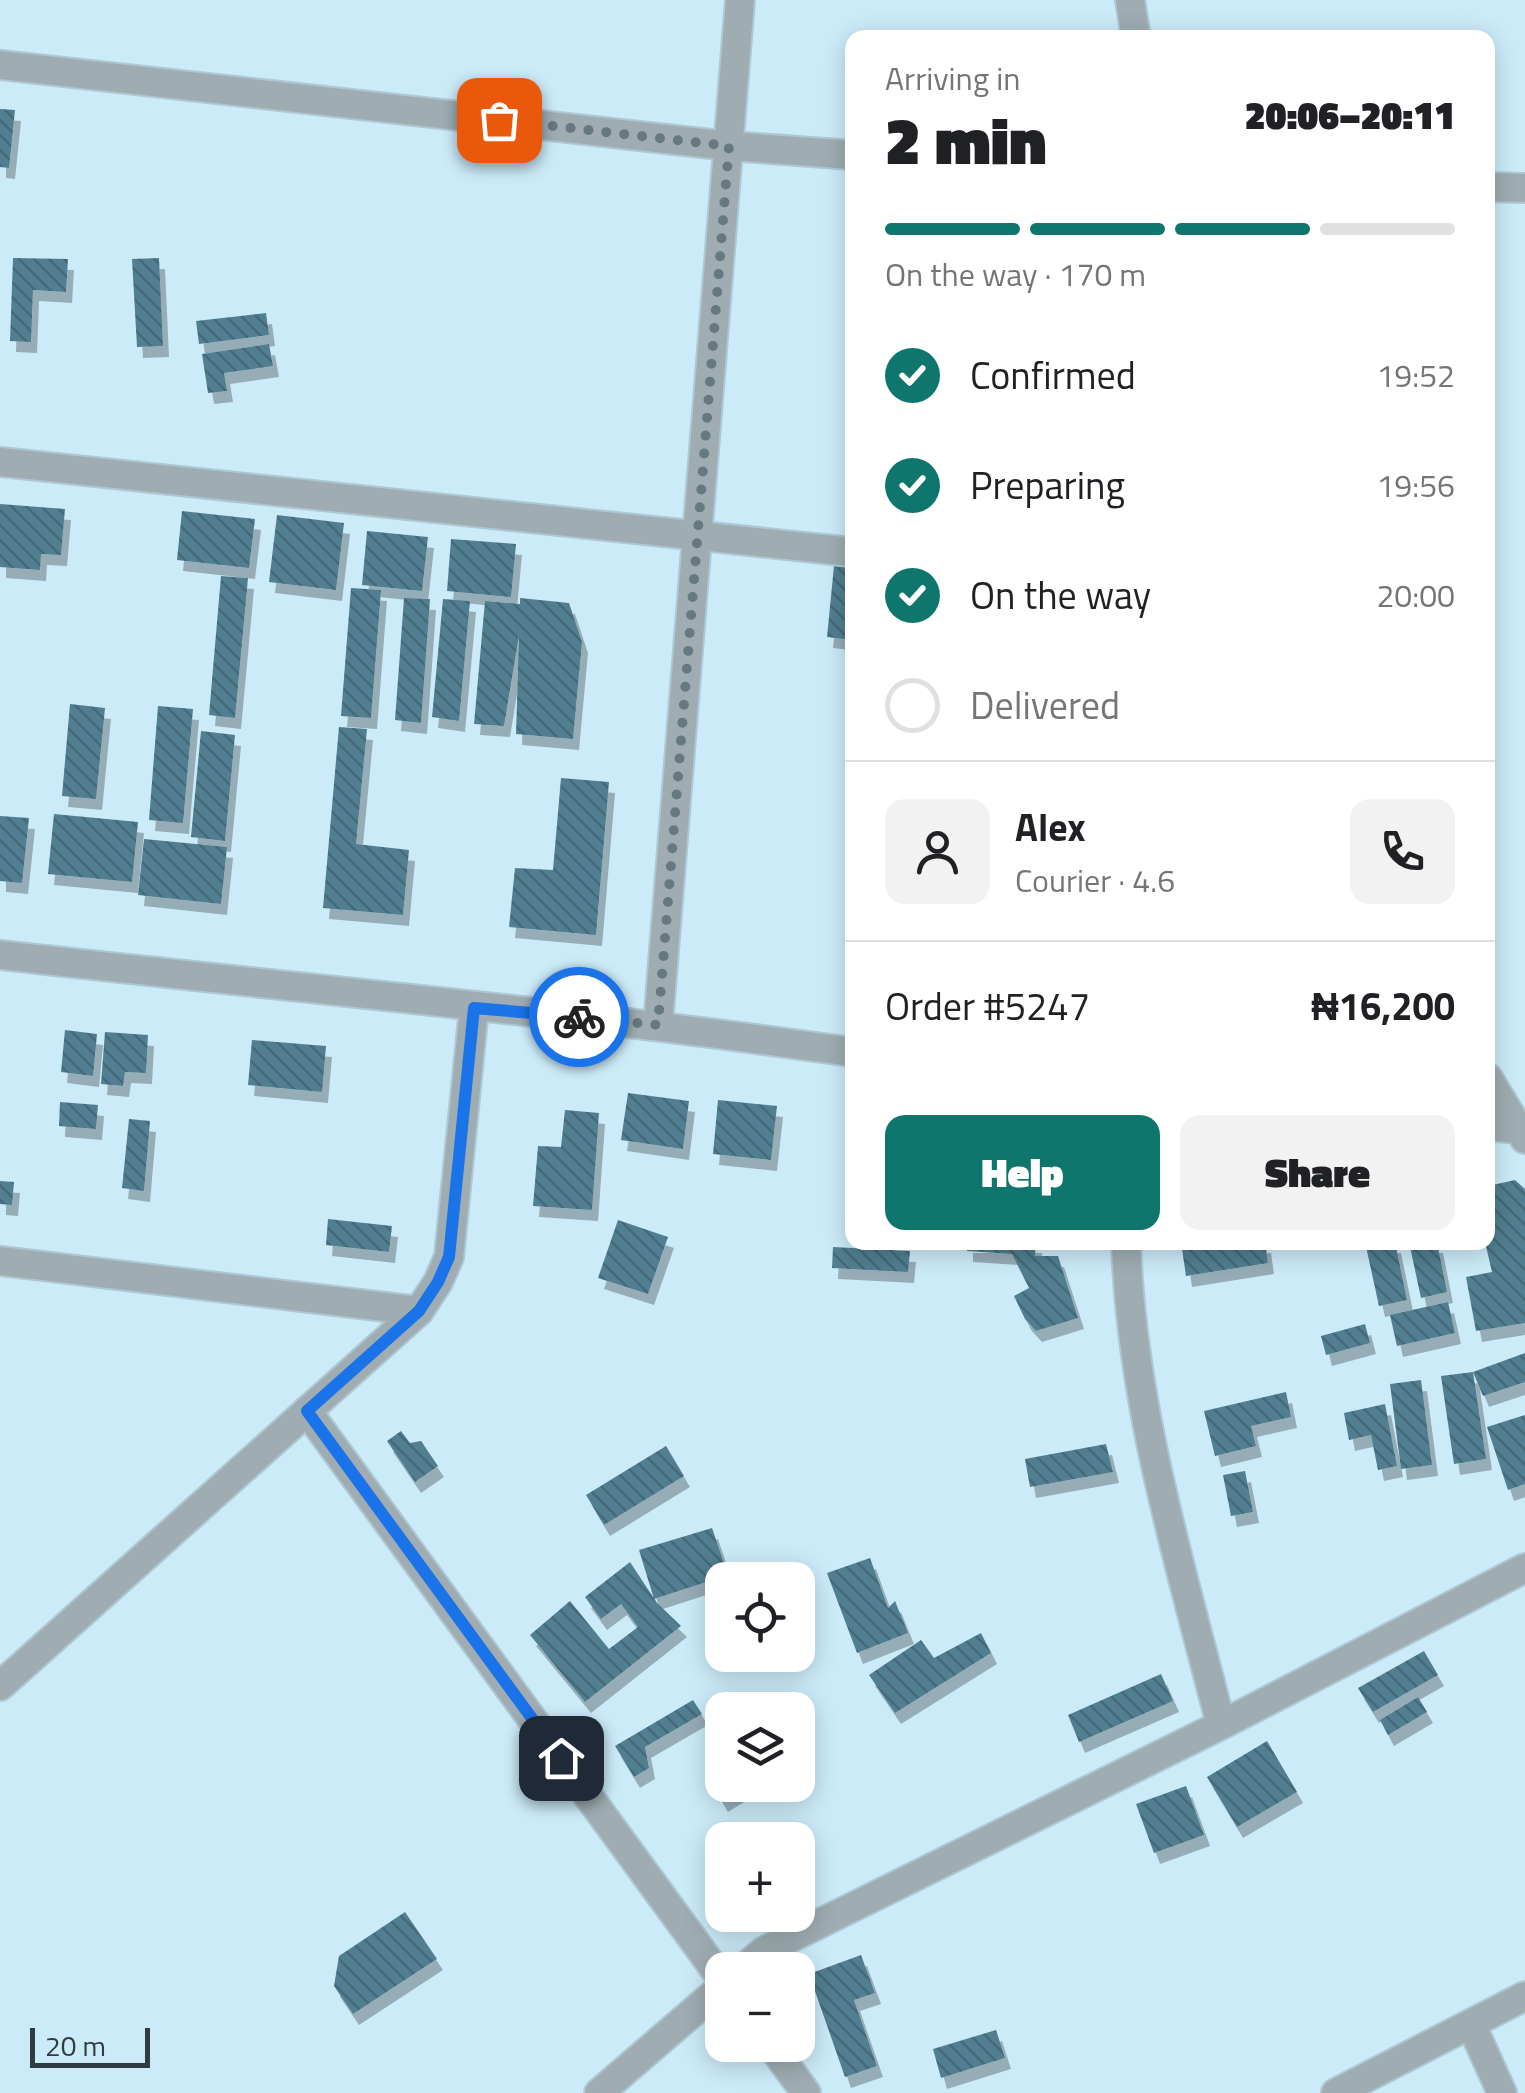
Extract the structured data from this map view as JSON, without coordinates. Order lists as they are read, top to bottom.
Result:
{
  "scale_bar": "20 m",
  "page": {
    "heading": ["2 min", "Arriving in", "20:06–20:11"],
    "panel": [
      "Alex",
      "Courier · 4.6",
      "Order #5247",
      "₦16,200"
    ],
    "bar": "On the way · 170 m",
    "list": [
      ["Confirmed", "19:52"],
      ["Preparing", "19:56"],
      ["On the way", "20:00"],
      "Delivered"
    ],
    "buttons": ["Help", "Share"],
    "map_buttons": ["+", "−"],
    "scale": "20 m"
  }
}
